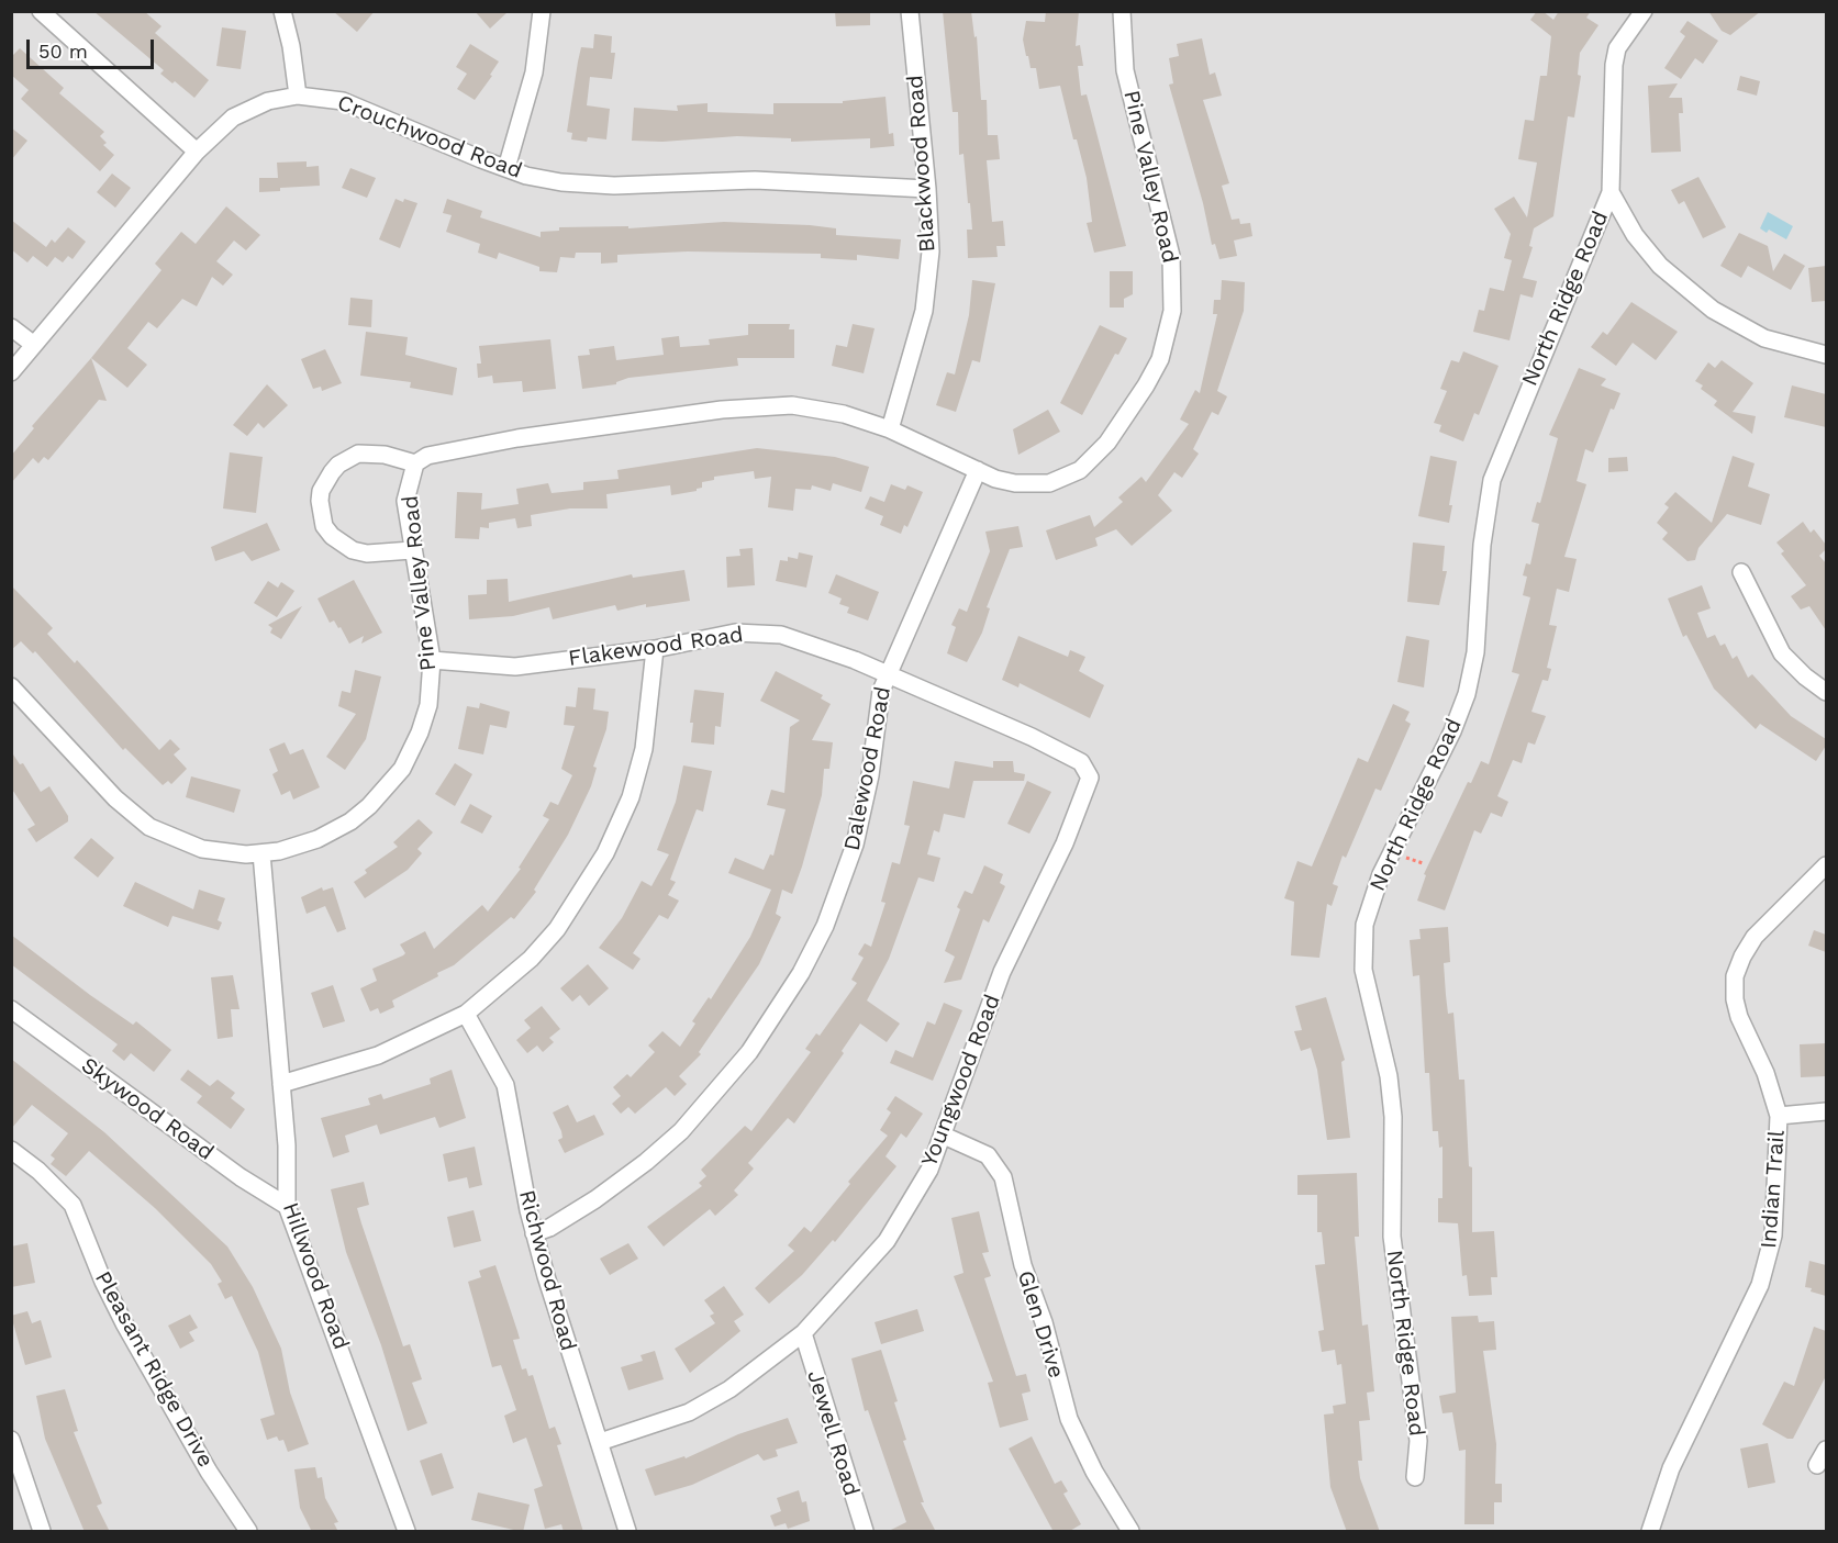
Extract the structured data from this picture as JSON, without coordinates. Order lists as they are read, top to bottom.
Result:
{
  "streets": {
    "street": [
      "Crouchwood Road",
      "Blackwood Road",
      "Pine Valley Road",
      "North Ridge Road",
      "Flakewood Road",
      "Dalewood Road",
      "Youngwood Road",
      "Skywood Road",
      "Indian Trail",
      "Richwood Road",
      "Hillwood Road",
      "Glen Drive",
      "Pleasant Ridge Drive",
      "Jewell Road"
    ]
  },
  "crossings": [
    ["Crouchwood Road", "Blackwood Road"],
    ["Blackwood Road", "Pine Valley Road"],
    ["Pine Valley Road", "Flakewood Road"],
    ["Pine Valley Road", "Dalewood Road"],
    ["Pine Valley Road", "Hillwood Road"],
    ["Flakewood Road", "Dalewood Road"],
    ["Flakewood Road", "Youngwood Road"],
    ["Dalewood Road", "Richwood Road"],
    ["Youngwood Road", "Richwood Road"],
    ["Youngwood Road", "Glen Drive"],
    ["Youngwood Road", "Jewell Road"],
    ["Skywood Road", "Hillwood Road"]
  ],
  "scale_bar": "50 m"
}
